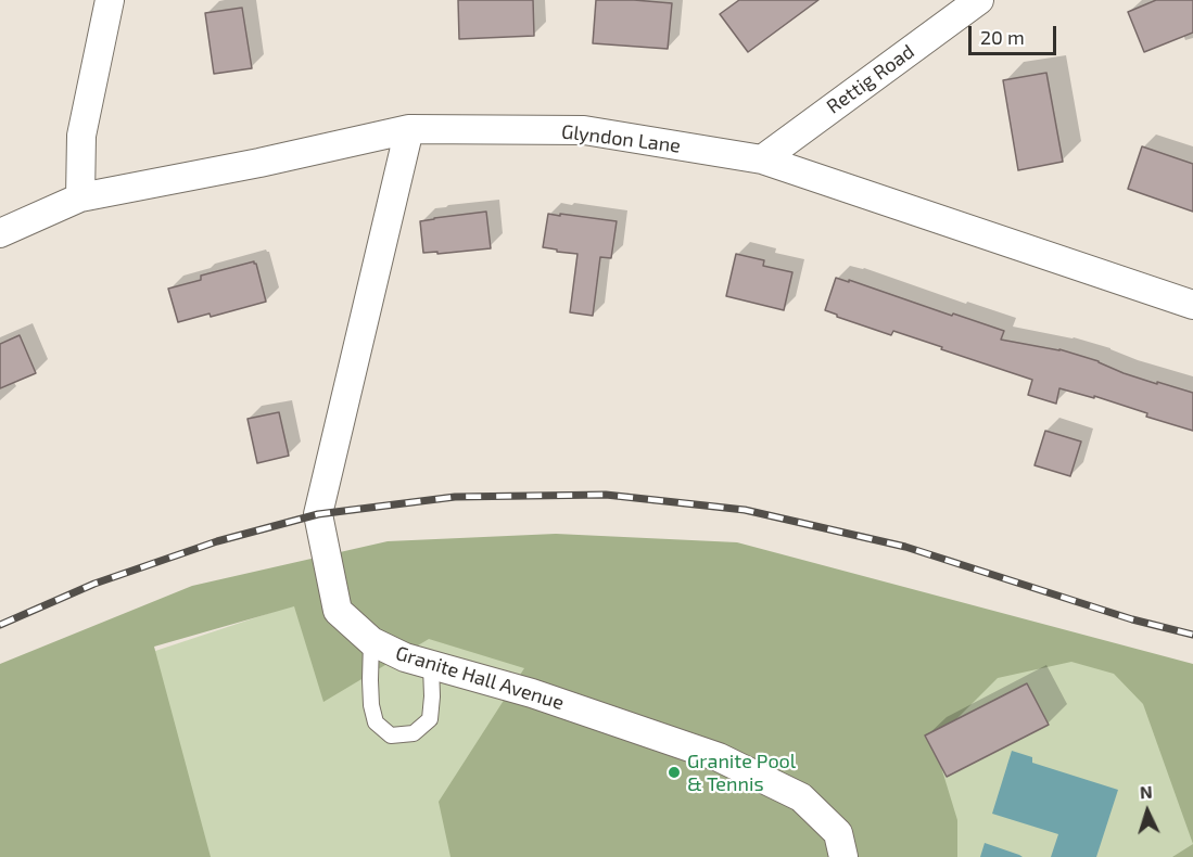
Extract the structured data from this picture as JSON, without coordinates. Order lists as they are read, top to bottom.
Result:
{
  "streets": {
    "street": ["Rettig Road", "Glyndon Lane", "Granite Hall Avenue"]
  },
  "crossings": [
    ["Rettig Road", "Glyndon Lane"],
    ["Glyndon Lane", "Granite Hall Avenue"]
  ],
  "places": ["Granite Pool & Tennis"],
  "scale_bar": "20 m",
  "north": "top"
}
